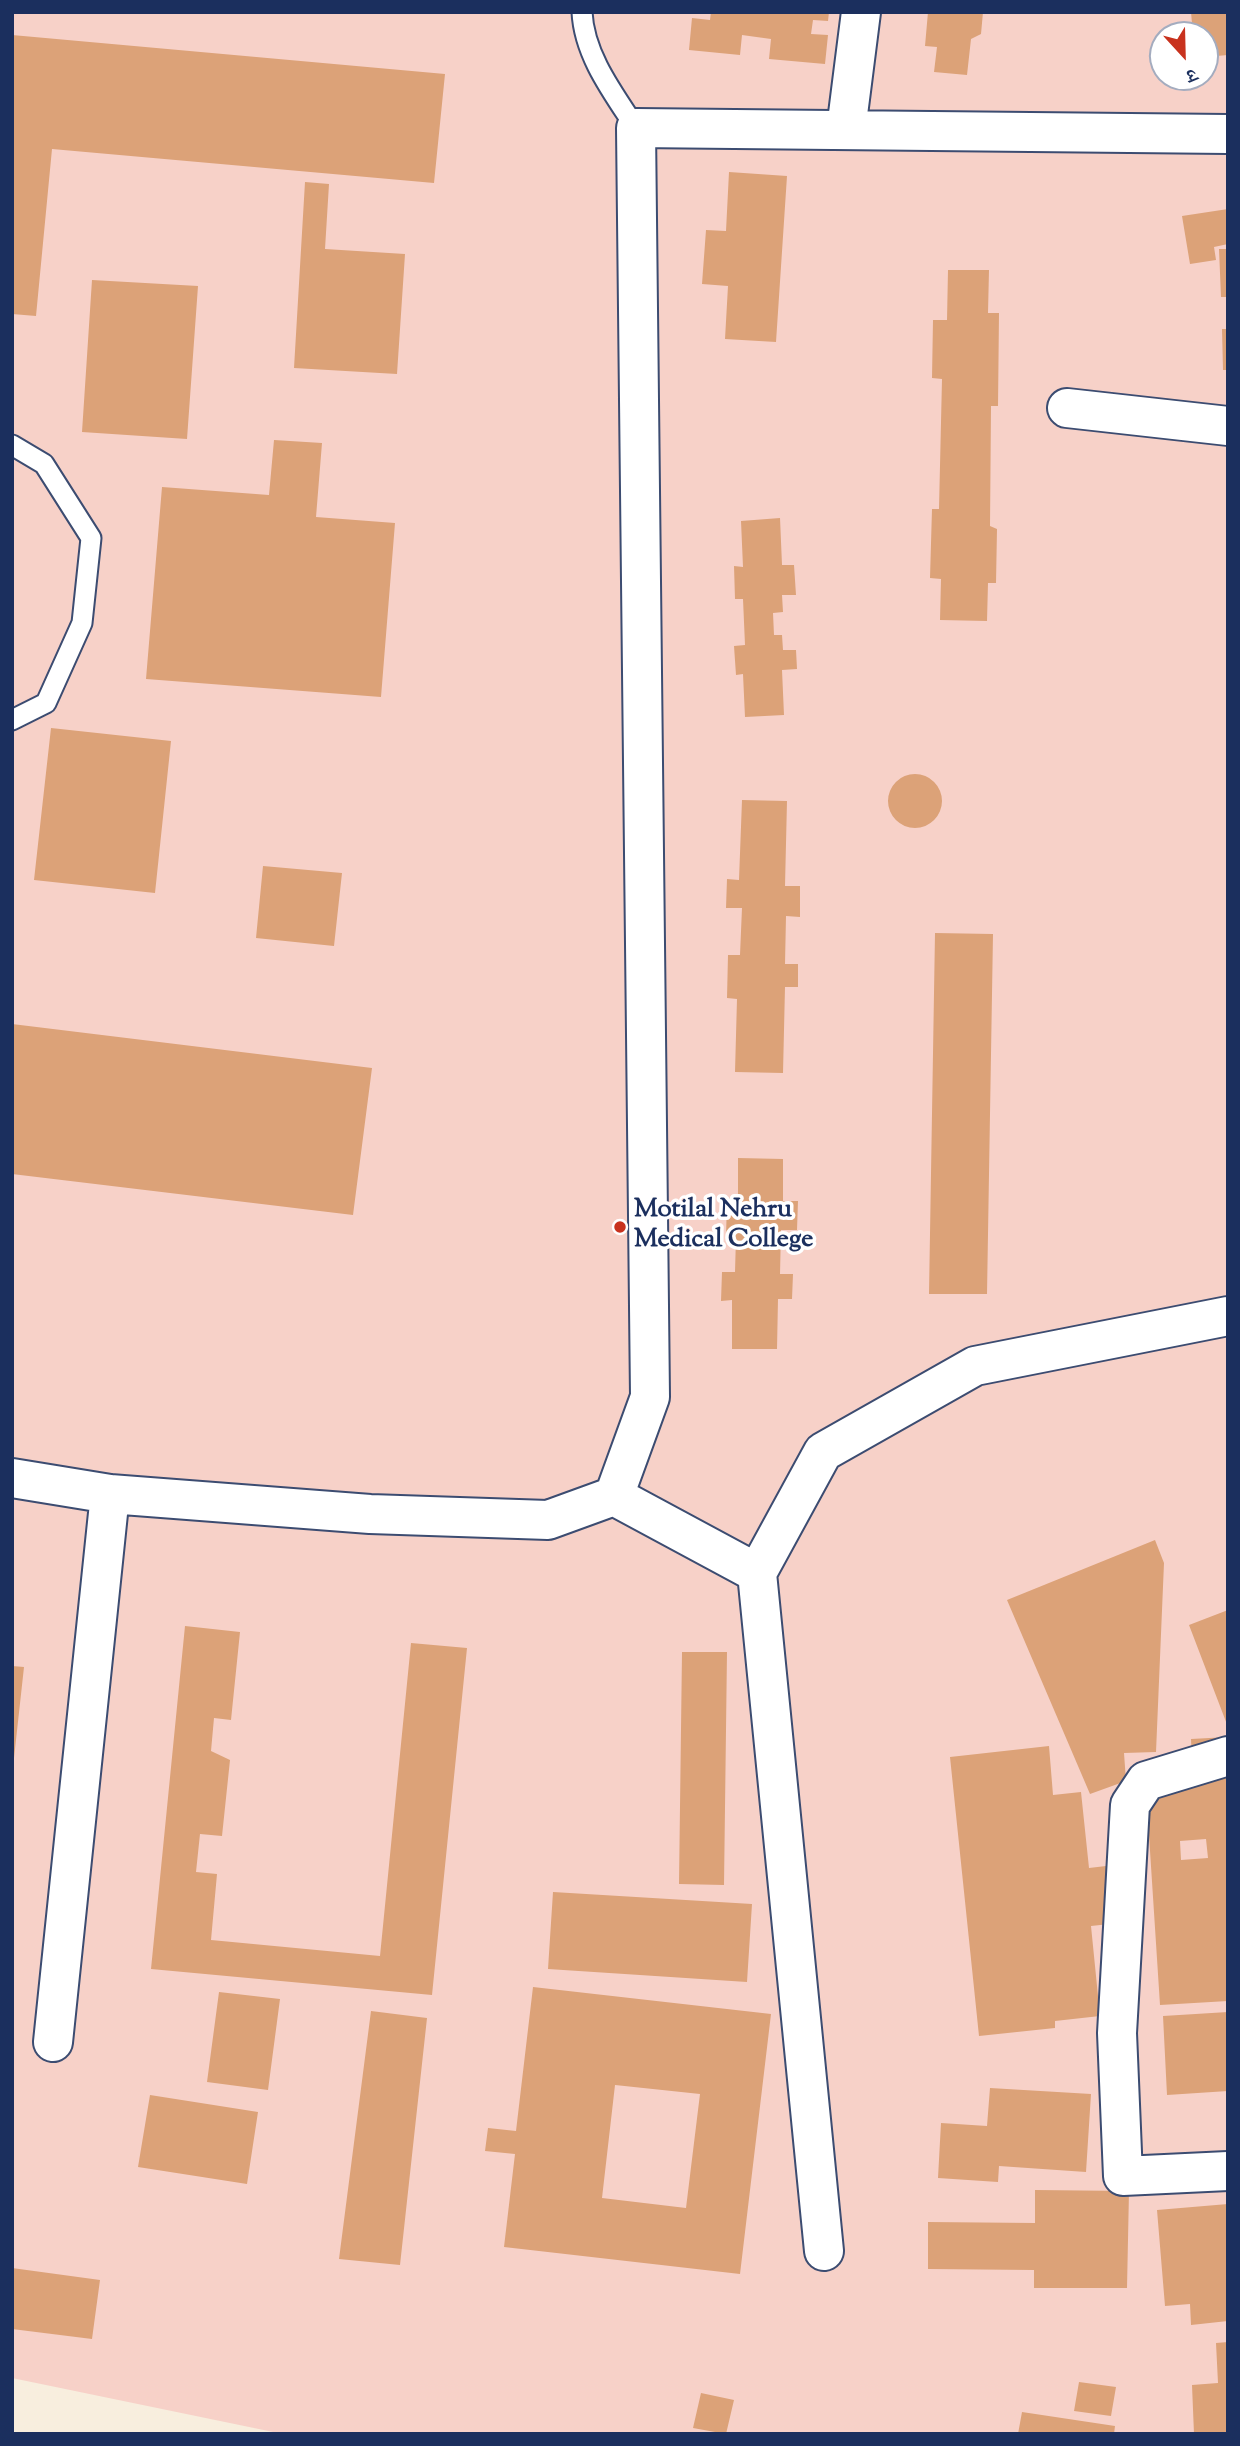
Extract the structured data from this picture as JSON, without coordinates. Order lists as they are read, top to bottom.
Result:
{
  "places": ["Motilal Nehru Medical College"],
  "north": "bottom"
}
